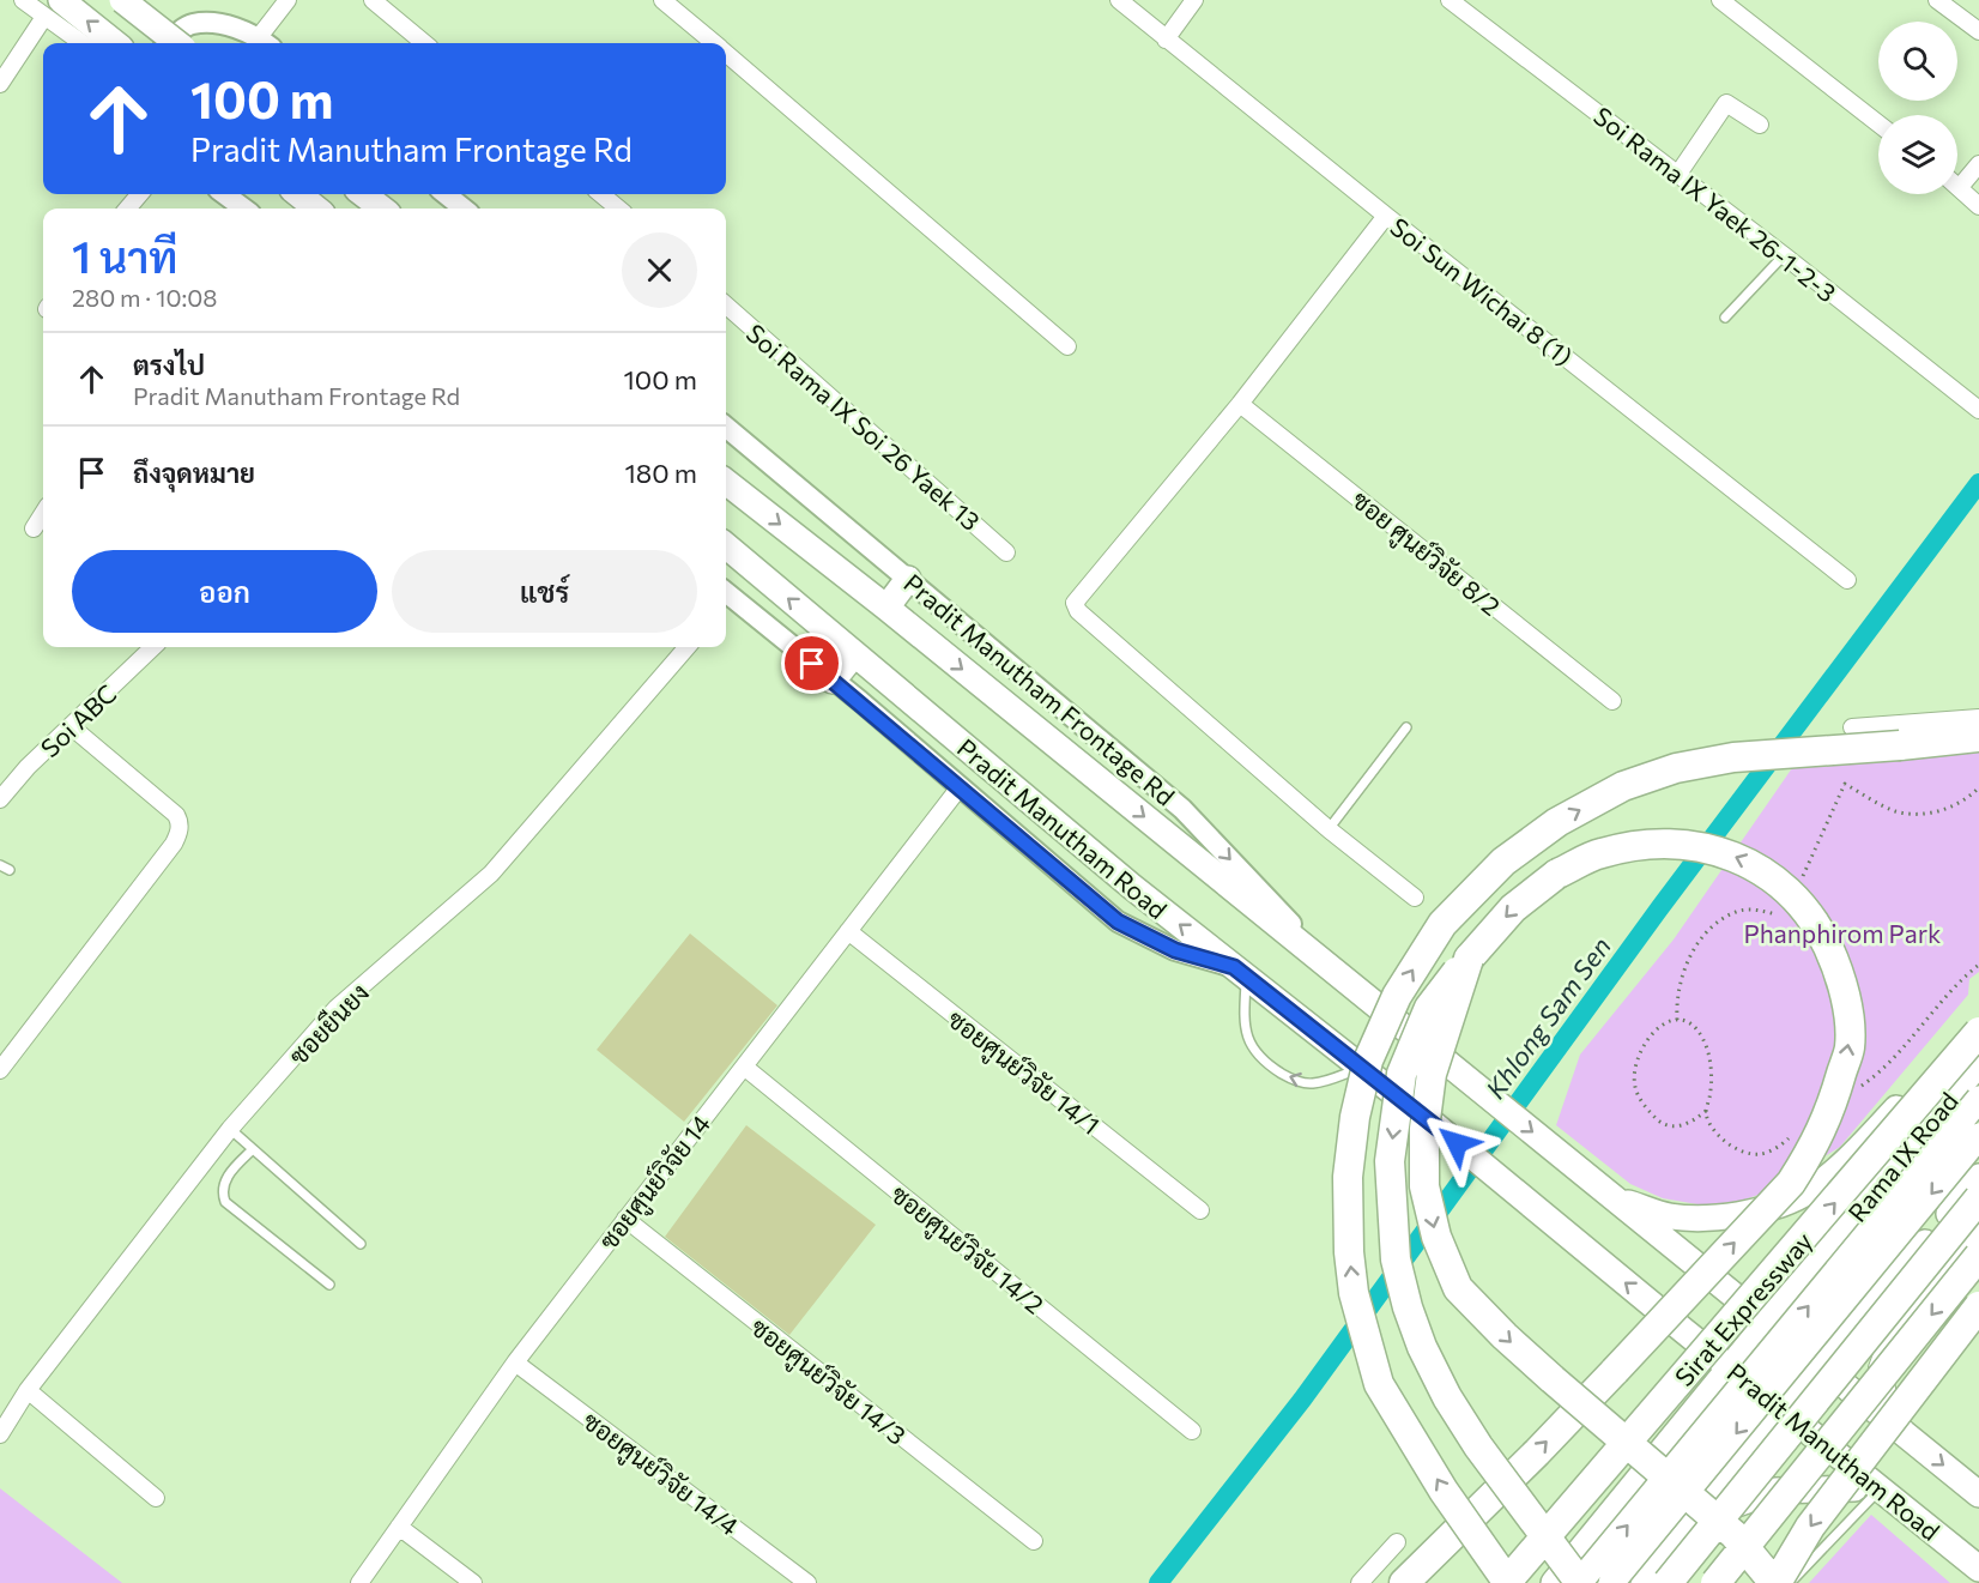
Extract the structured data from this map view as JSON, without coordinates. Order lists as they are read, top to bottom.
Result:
{
  "streets": {
    "highway": ["Sirat Expressway"],
    "main road": ["Pradit Manutham Road", "Rama IX Road"],
    "street": [
      "Soi Rama IX Yaek 26-1-2-3",
      "Soi Sun Wichai 8 (1)",
      "Soi Rama IX Soi 26 Yaek 13",
      "ซอย ศูนย์วิจัย 8/2",
      "Pradit Manutham Frontage Rd",
      "Soi ABC",
      "ซอยยืนยง",
      "ซอยศูนย์วิจัย 14/1",
      "ซอยศูนย์วิจัย 14",
      "ซอยศูนย์วิจัย 14/2",
      "ซอยศูนย์วิจัย 14/3",
      "ซอยศูนย์วิจัย 14/4"
    ]
  },
  "crossings": [
    ["Pradit Manutham Road", "Rama IX Road"],
    ["ซอยศูนย์วิจัย 14/1", "ซอยศูนย์วิจัย 14"],
    ["ซอยศูนย์วิจัย 14", "ซอยศูนย์วิจัย 14/2"],
    ["ซอยศูนย์วิจัย 14", "ซอยศูนย์วิจัย 14/3"],
    ["ซอยศูนย์วิจัย 14", "ซอยศูนย์วิจัย 14/4"]
  ],
  "water": ["Khlong Sam Sen"],
  "parks": ["Phanphirom Park"],
  "page": {
    "turn": ["100 m", "Pradit Manutham Frontage Rd"],
    "heading": ["1 นาที", "280 m · 10:08"],
    "list": [
      {
        "name": "ตรงไป",
        "note": "Pradit Manutham Frontage Rd",
        "value": "100 m"
      },
      {
        "name": "ถึงจุดหมาย",
        "value": "180 m"
      }
    ],
    "buttons": ["ออก", "แชร์"]
  }
}
